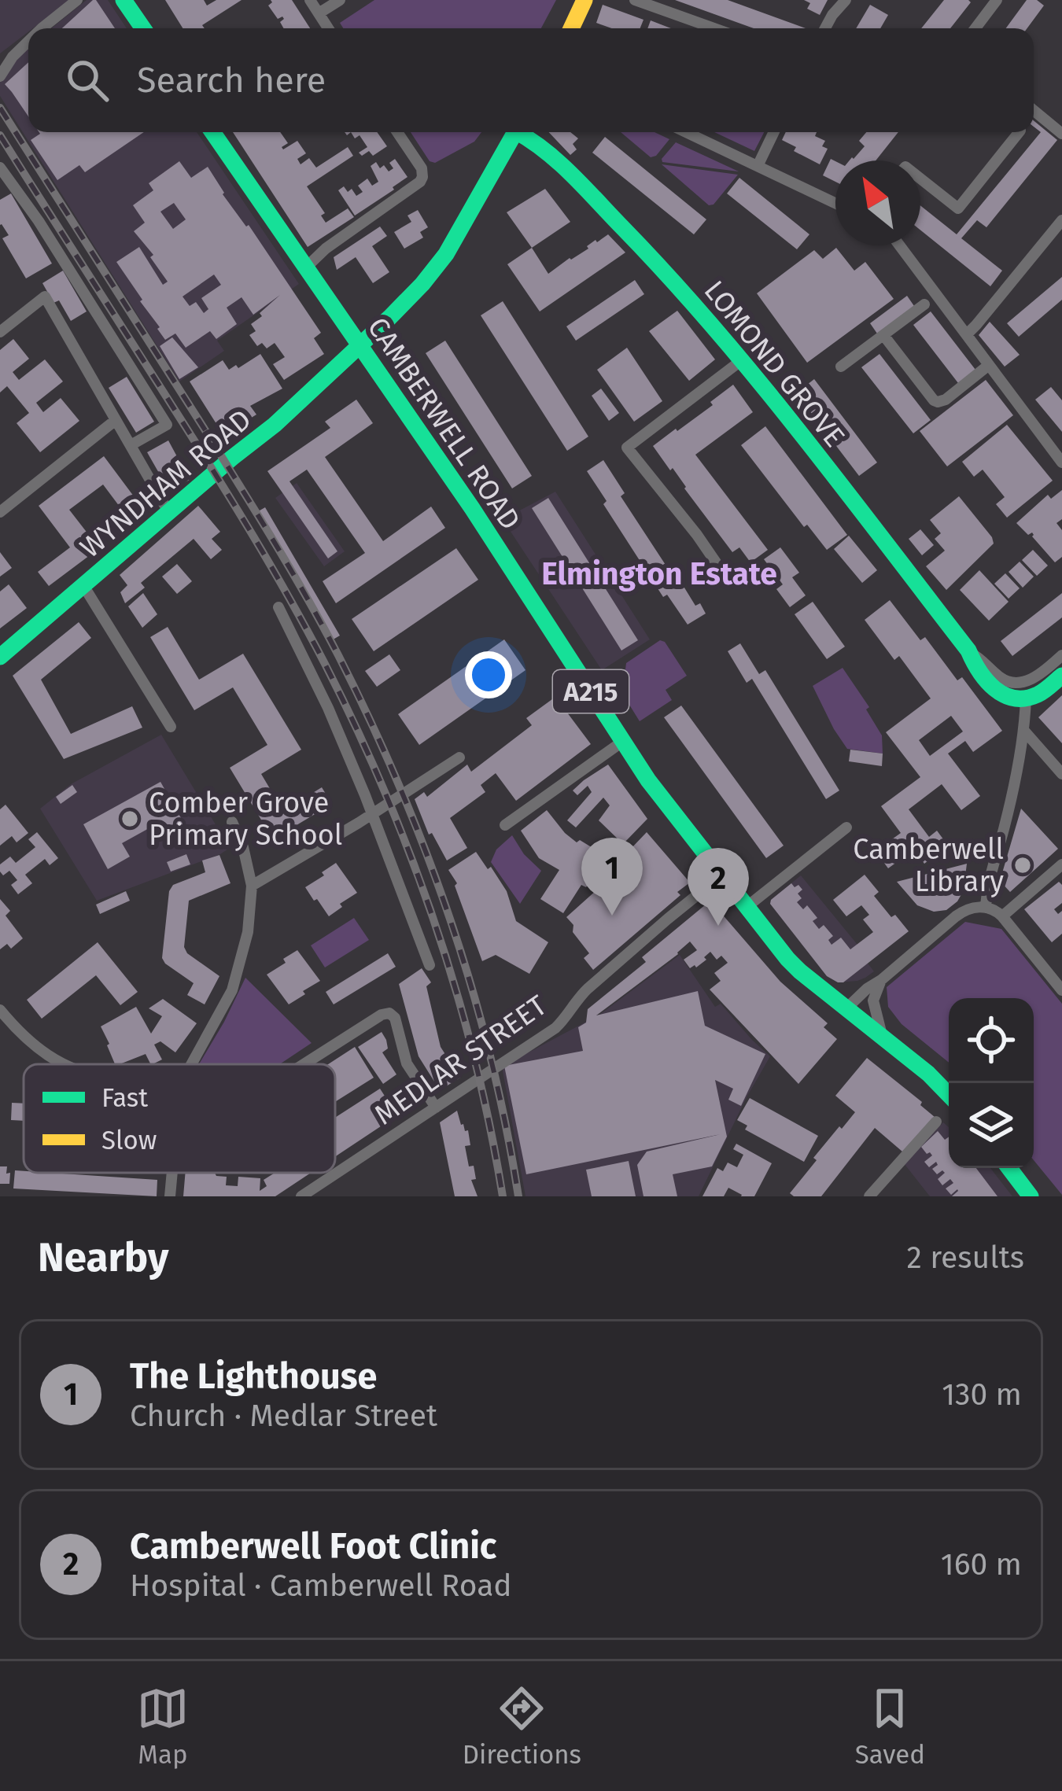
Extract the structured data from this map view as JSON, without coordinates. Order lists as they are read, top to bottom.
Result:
{
  "streets": {
    "main road": [
      "LOMOND GROVE",
      "CAMBERWELL ROAD",
      "WYNDHAM ROAD",
      "A215"
    ],
    "street": ["MEDLAR STREET"]
  },
  "crossings": [
    ["CAMBERWELL ROAD", "WYNDHAM ROAD"],
    ["CAMBERWELL ROAD", "A215"],
    ["CAMBERWELL ROAD", "MEDLAR STREET"]
  ],
  "districts": ["Elmington Estate"],
  "places": ["Comber Grove Primary School", "Camberwell Library"],
  "legend": ["Fast", "Slow"],
  "north": "top left",
  "page": {
    "search": "Search here",
    "pins": ["1", "2"],
    "heading": ["Nearby", "2 results"],
    "list": [
      {
        "mark": "1",
        "name": "The Lighthouse",
        "note": "Church · Medlar Street",
        "value": "130 m"
      },
      {
        "mark": "2",
        "name": "Camberwell Foot Clinic",
        "note": "Hospital · Camberwell Road",
        "value": "160 m"
      }
    ],
    "nav": ["Map", "Directions", "Saved"]
  }
}
